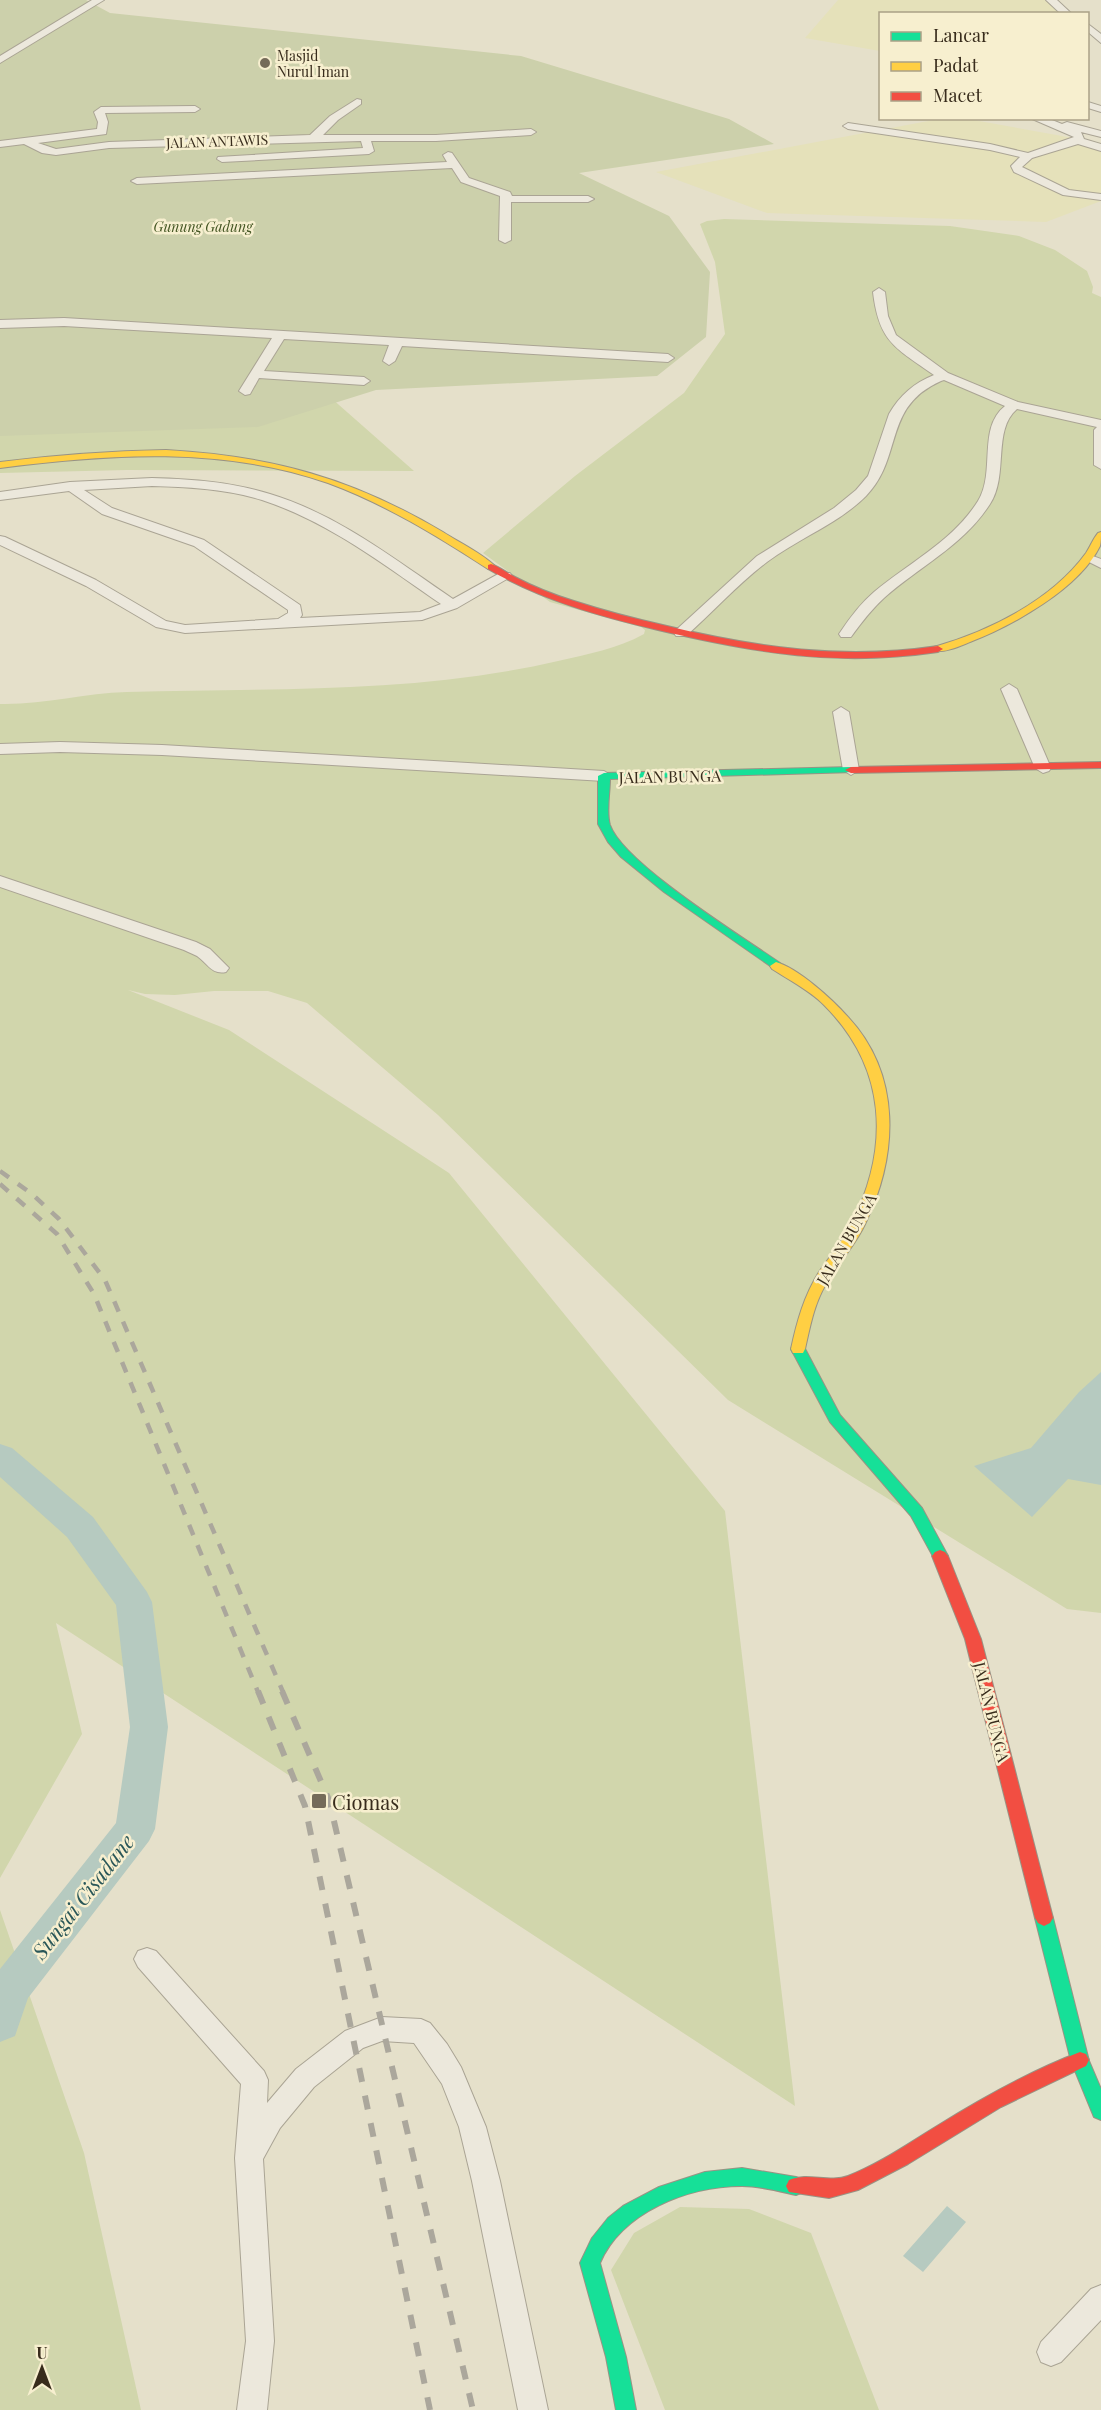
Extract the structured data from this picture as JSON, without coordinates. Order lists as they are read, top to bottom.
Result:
{
  "streets": {
    "street": ["JALAN ANTAWIS", "JALAN BUNGA"]
  },
  "water": ["Sungai Cisadane"],
  "parks": ["Gunung Gadung"],
  "places": {
    "other": ["Masjid Nurul Iman"],
    "transit": ["Ciomas"]
  },
  "legend": ["Lancar", "Padat", "Macet"],
  "north": "top"
}
